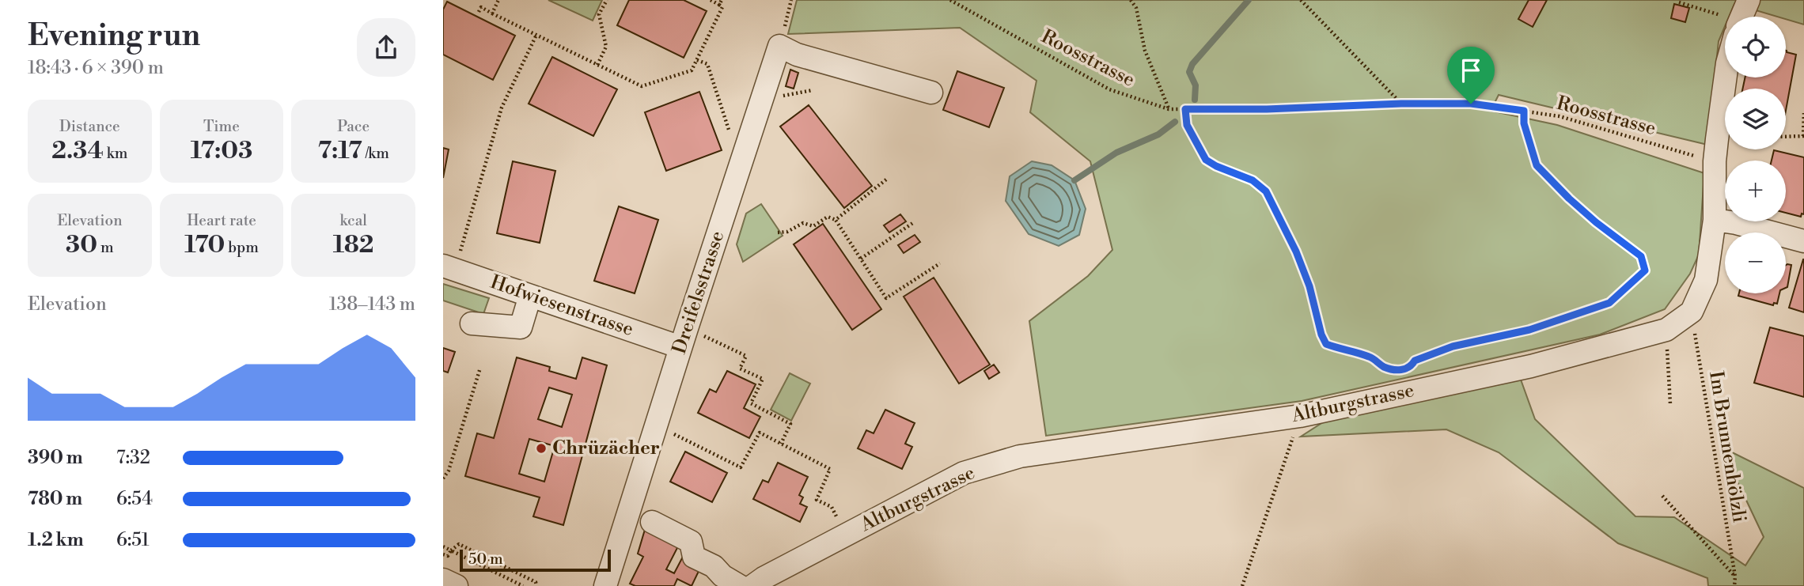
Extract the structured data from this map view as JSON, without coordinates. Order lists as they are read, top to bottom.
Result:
{
  "streets": {
    "street": ["Dreifelsstrasse", "Hofwiesenstrasse", "Altburgstrasse"],
    "path": ["Roosstrasse", "Im Brunnenhölzli"]
  },
  "crossings": [
    ["Roosstrasse", "Altburgstrasse"],
    ["Dreifelsstrasse", "Hofwiesenstrasse"],
    ["Altburgstrasse", "Im Brunnenhölzli"]
  ],
  "places": ["Chrüzächer"],
  "scale_bar": "50 m",
  "page": {
    "heading": ["Evening run", "18:43 · 6 × 390 m"],
    "map_buttons": ["+", "−"],
    "stats": [
      ["Distance", "2.34 km"],
      ["Time", "17:03"],
      ["Pace", "7:17 /km"],
      ["Elevation", "30 m"],
      ["Heart rate", "170 bpm"],
      ["kcal", "182"]
    ],
    "chart": ["Elevation", "138–143 m"],
    "list": [
      {
        "name": "390 m",
        "note": "7:32"
      },
      {
        "name": "780 m",
        "note": "6:54"
      },
      {
        "name": "1.2 km",
        "note": "6:51"
      }
    ],
    "scale": "50 m"
  }
}
